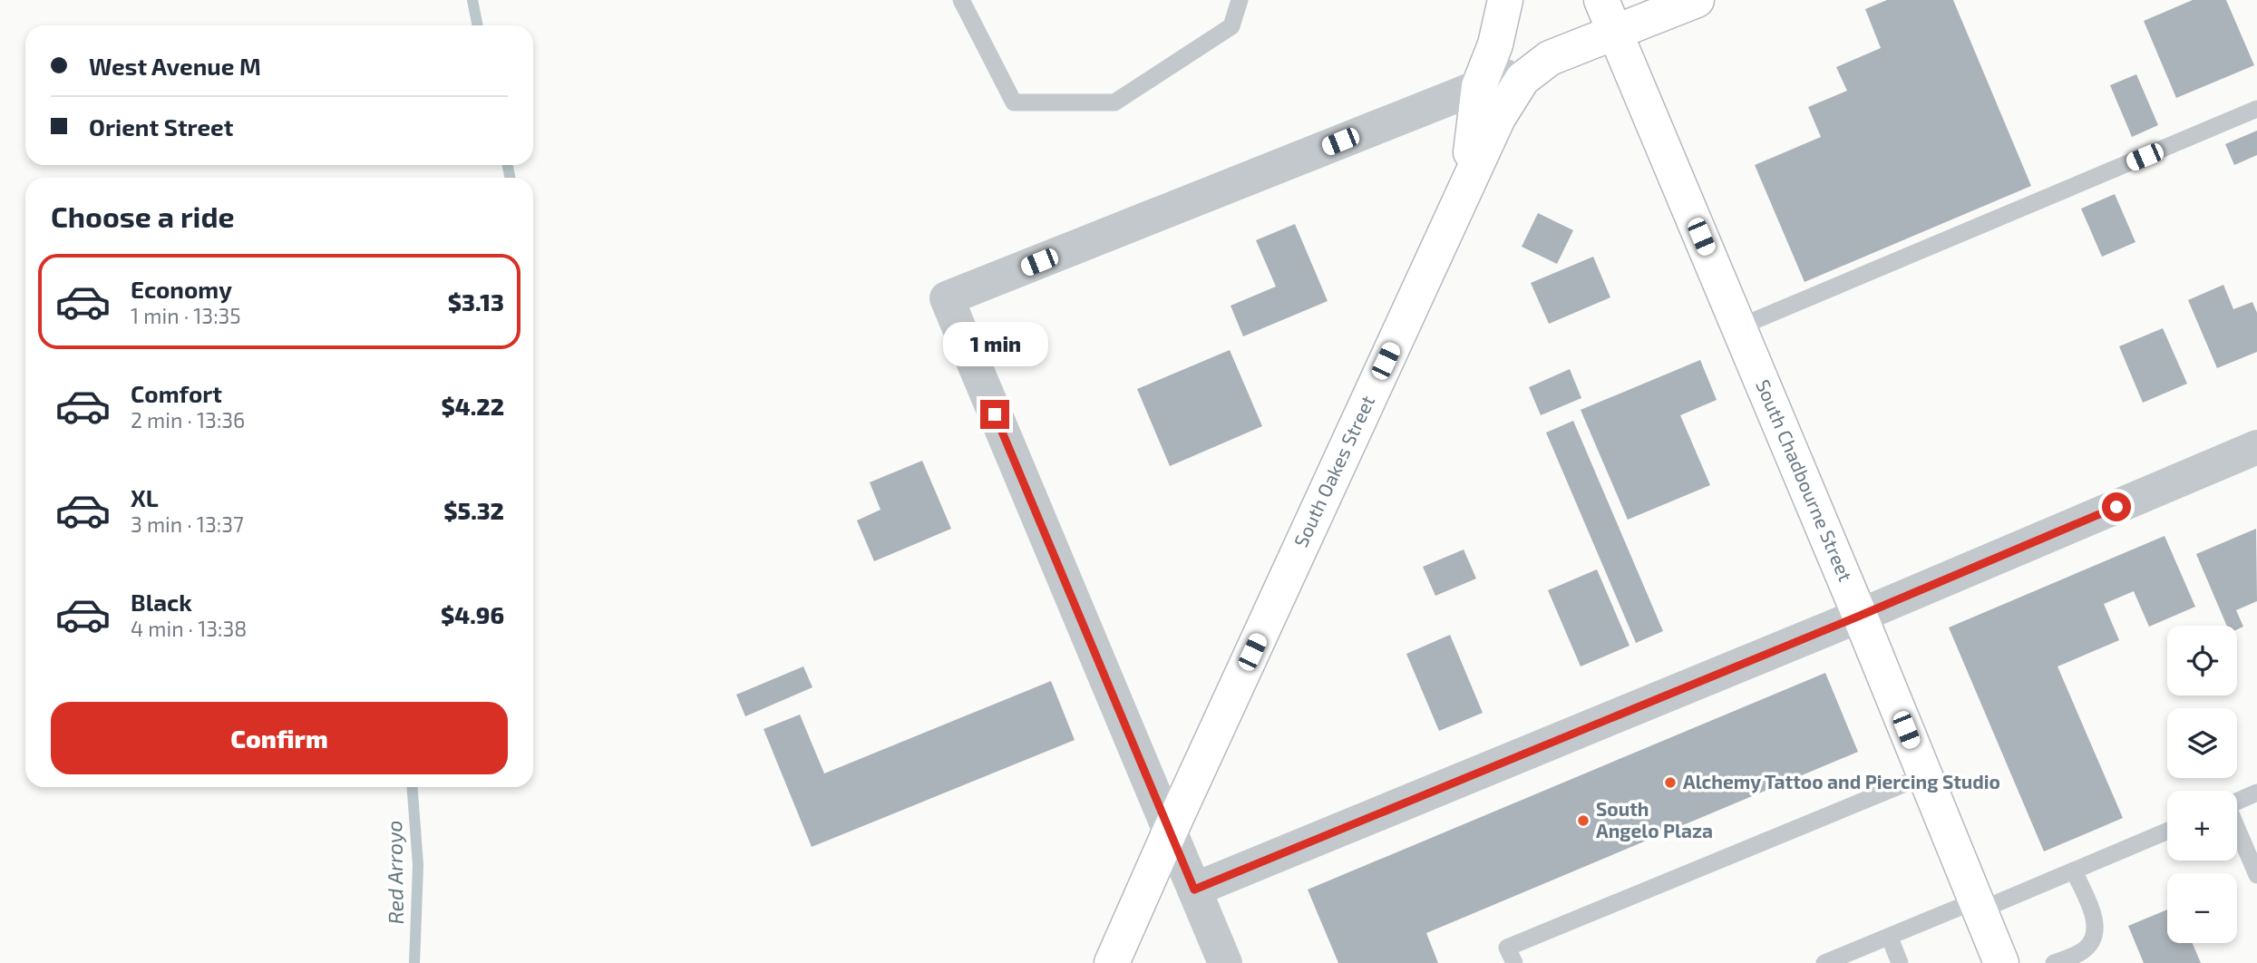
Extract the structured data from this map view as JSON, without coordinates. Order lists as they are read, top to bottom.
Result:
{
  "streets": {
    "main road": ["South Oakes Street", "South Chadbourne Street"]
  },
  "crossings": [
    ["South Oakes Street", "South Chadbourne Street"]
  ],
  "water": ["Red Arroyo"],
  "places": ["Alchemy Tattoo and Piercing Studio", "South Angelo Plaza"],
  "page": {
    "banner": ["West Avenue M", "Orient Street"],
    "heading": "Choose a ride",
    "list": [
      {
        "name": "Economy",
        "note": "1 min · 13:35",
        "value": "$3.13"
      },
      {
        "name": "Comfort",
        "note": "2 min · 13:36",
        "value": "$4.22"
      },
      {
        "name": "XL",
        "note": "3 min · 13:37",
        "value": "$5.32"
      },
      {
        "name": "Black",
        "note": "4 min · 13:38",
        "value": "$4.96"
      }
    ],
    "bubble": "1 min",
    "map_buttons": ["+", "−"],
    "buttons": "Confirm"
  }
}
